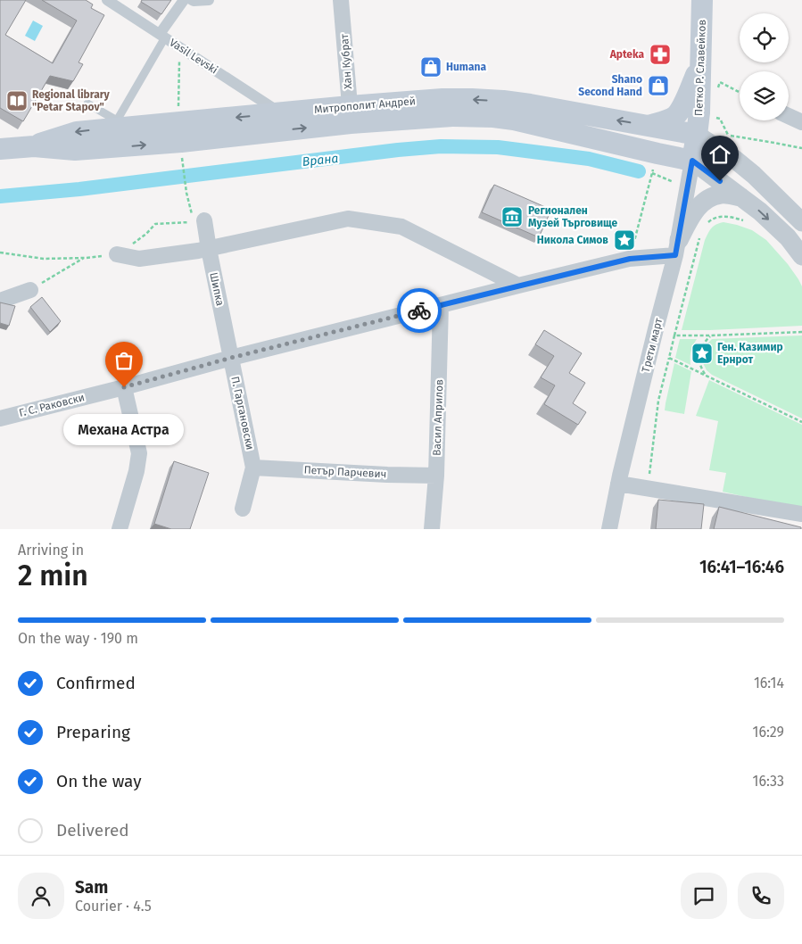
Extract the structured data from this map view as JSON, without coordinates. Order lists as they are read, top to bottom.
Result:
{
  "streets": {
    "main road": ["Петко Р. Славейков", "Митрополит Андрей"],
    "street": [
      "Vasil Levski",
      "Хан Кубрат",
      "Шипка",
      "Трети март",
      "Г. С. Раковски",
      "П. Гаргановски",
      "Васил Априлов",
      "Петър Парчевич"
    ]
  },
  "crossings": [
    ["Vasil Levski", "Митрополит Андрей"],
    ["Хан Кубрат", "Митрополит Андрей"],
    ["Петко Р. Славейков", "Митрополит Андрей"],
    ["Петко Р. Славейков", "Трети март"],
    ["Митрополит Андрей", "Трети март"],
    ["Шипка", "Г. С. Раковски"],
    ["Шипка", "П. Гаргановски"],
    ["Трети март", "Г. С. Раковски"],
    ["Г. С. Раковски", "П. Гаргановски"],
    ["Г. С. Раковски", "Васил Априлов"],
    ["П. Гаргановски", "Петър Парчевич"],
    ["Васил Априлов", "Петър Парчевич"]
  ],
  "water": ["Врана"],
  "places": {
    "pharmacy": ["Apteka"],
    "shop": ["Humana", "Shano Second Hand"],
    "library": ["Regional library \"Petar Stapov\""],
    "museum": ["Регионален Музей Търговище"],
    "place": ["Никола Симов", "Ген. Казимир Ернрот"],
    "other": ["Механа Астра"]
  },
  "page": {
    "bubble": "Механа Астра",
    "heading": ["2 min", "Arriving in", "16:41–16:46"],
    "panel": ["Sam", "Courier · 4.5"],
    "bar": "On the way · 190 m",
    "list": [
      ["Confirmed", "16:14"],
      ["Preparing", "16:29"],
      ["On the way", "16:33"],
      "Delivered"
    ]
  }
}
